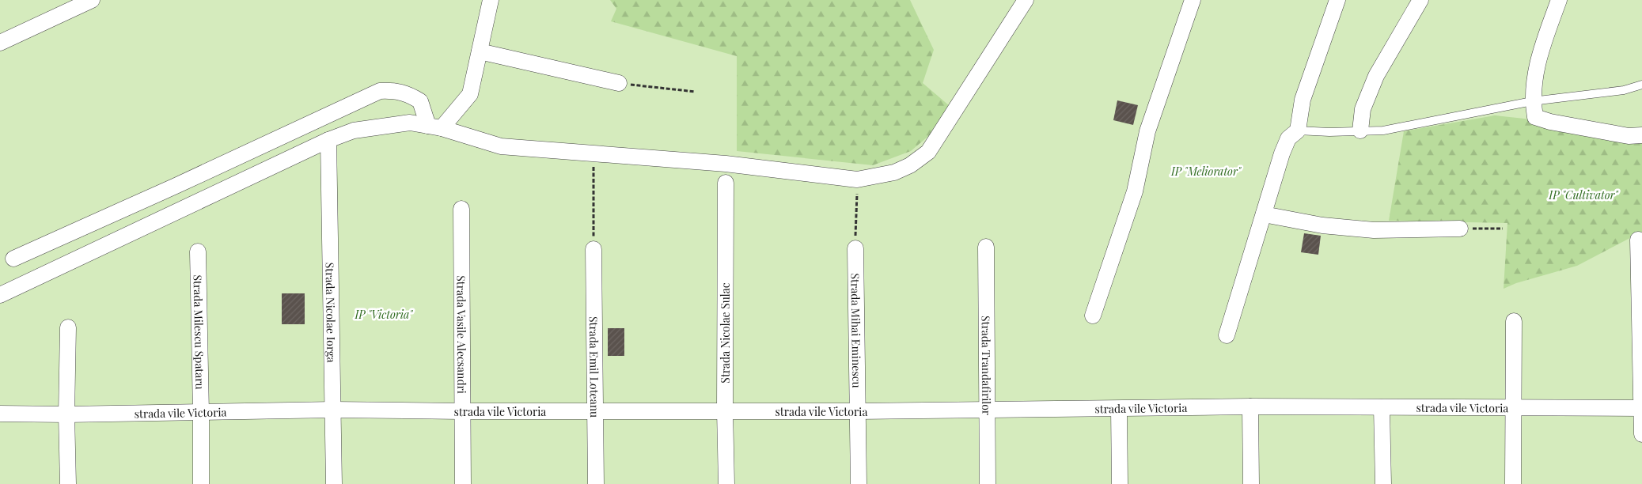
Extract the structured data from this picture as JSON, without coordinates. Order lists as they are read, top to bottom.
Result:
{
  "streets": {
    "street": [
      "Strada Nicolae Iorga",
      "Strada Mihai Eminescu",
      "Strada Milescu Spataru",
      "Strada Nicolae Sulac",
      "Strada Vasile Alecsandri",
      "Strada Trandafirilor",
      "Strada Emil Loteanu",
      "strada vile Victoria"
    ]
  },
  "crossings": [
    ["Strada Nicolae Iorga", "strada vile Victoria"],
    ["Strada Mihai Eminescu", "strada vile Victoria"],
    ["Strada Milescu Spataru", "strada vile Victoria"],
    ["Strada Nicolae Sulac", "strada vile Victoria"],
    ["Strada Vasile Alecsandri", "strada vile Victoria"],
    ["Strada Trandafirilor", "strada vile Victoria"],
    ["Strada Emil Loteanu", "strada vile Victoria"]
  ],
  "parks": ["IP \"Meliorator\"", "IP \"Cultivator\"", "IP \"Victoria\""]
}
